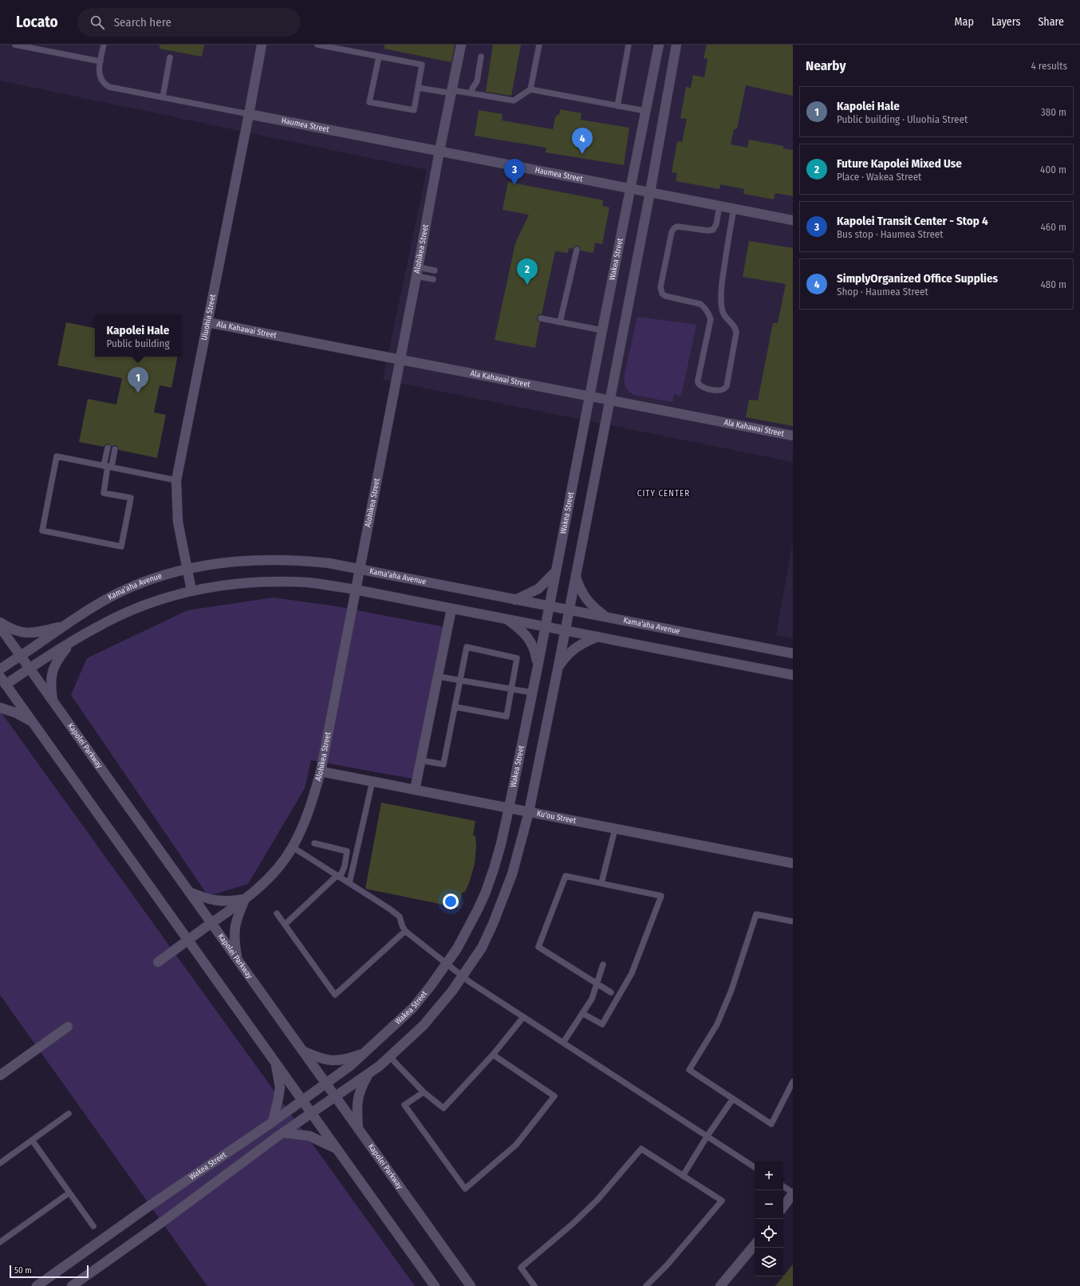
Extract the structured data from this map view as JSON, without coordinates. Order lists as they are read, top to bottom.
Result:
{
  "streets": {
    "street": [
      "Haumea Street",
      "Alohikea Street",
      "Wakea Street",
      "Uluohia Street",
      "Ala Kahawai Street",
      "Kama'aha Avenue",
      "Kapolei Parkway",
      "Ku'ou Street"
    ]
  },
  "crossings": [
    ["Haumea Street", "Alohikea Street"],
    ["Haumea Street", "Wakea Street"],
    ["Haumea Street", "Uluohia Street"],
    ["Alohikea Street", "Ala Kahawai Street"],
    ["Alohikea Street", "Kama'aha Avenue"],
    ["Alohikea Street", "Kapolei Parkway"],
    ["Alohikea Street", "Ku'ou Street"],
    ["Wakea Street", "Ala Kahawai Street"],
    ["Wakea Street", "Kama'aha Avenue"],
    ["Wakea Street", "Kapolei Parkway"],
    ["Wakea Street", "Ku'ou Street"],
    ["Uluohia Street", "Ala Kahawai Street"],
    ["Uluohia Street", "Kama'aha Avenue"],
    ["Kama'aha Avenue", "Kapolei Parkway"]
  ],
  "districts": ["CITY CENTER"],
  "scale_bar": "50 m",
  "page": {
    "header": "Locato",
    "search": "Search here",
    "nav": ["Map", "Layers", "Share"],
    "heading": ["Nearby", "4 results"],
    "list": [
      {
        "mark": "1",
        "name": "Kapolei Hale",
        "note": "Public building · Uluohia Street",
        "value": "380 m"
      },
      {
        "mark": "2",
        "name": "Future Kapolei Mixed Use",
        "note": "Place · Wakea Street",
        "value": "400 m"
      },
      {
        "mark": "3",
        "name": "Kapolei Transit Center - Stop 4",
        "note": "Bus stop · Haumea Street",
        "value": "460 m"
      },
      {
        "mark": "4",
        "name": "SimplyOrganized Office Supplies",
        "note": "Shop · Haumea Street",
        "value": "480 m"
      }
    ],
    "pins": [
      "4",
      "3",
      "2",
      "1"
    ],
    "popup": ["Kapolei Hale", "Public building"],
    "map_buttons": ["+", "−"],
    "scale": "50 m"
  }
}
